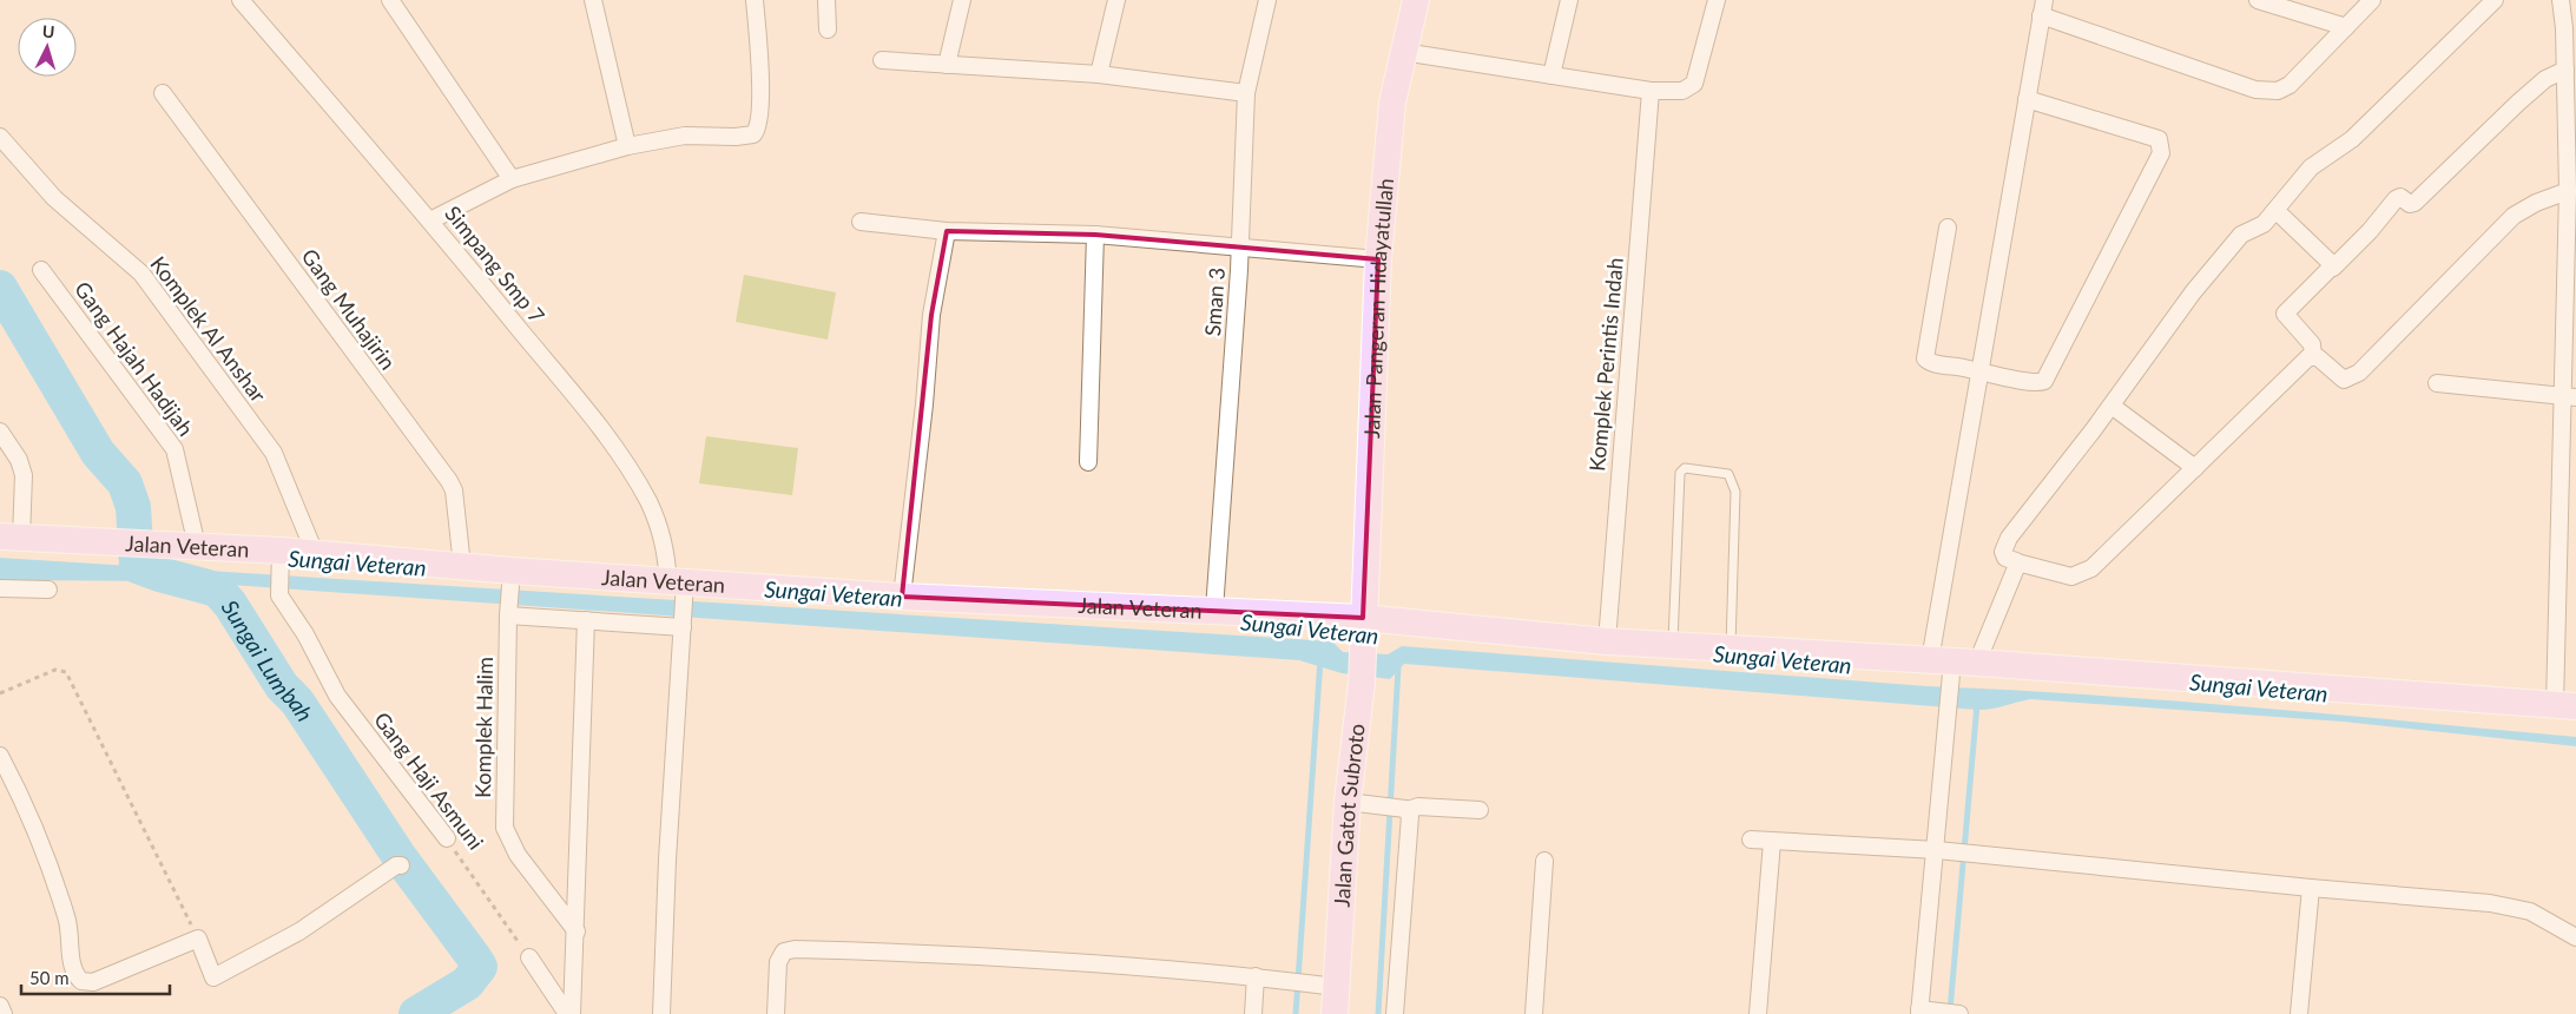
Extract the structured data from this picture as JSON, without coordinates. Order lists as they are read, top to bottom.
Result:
{
  "streets": {
    "main road": ["Jalan Pangeran Hidayatullah", "Jalan Veteran", "Jalan Gatot Subroto"],
    "street": [
      "Simpang Smp 7",
      "Sman 3",
      "Gang Muhajirin",
      "Komplek Al Anshar",
      "Gang Hajah Hadijah",
      "Komplek Perintis Indah",
      "Komplek Halim",
      "Gang Haji Asmuni"
    ]
  },
  "crossings": [
    ["Simpang Smp 7", "Jalan Veteran"],
    ["Sman 3", "Jalan Veteran"],
    ["Jalan Pangeran Hidayatullah", "Jalan Veteran"],
    ["Jalan Pangeran Hidayatullah", "Jalan Gatot Subroto"],
    ["Gang Muhajirin", "Jalan Veteran"],
    ["Komplek Al Anshar", "Jalan Veteran"],
    ["Gang Hajah Hadijah", "Jalan Veteran"],
    ["Komplek Perintis Indah", "Jalan Veteran"],
    ["Jalan Veteran", "Komplek Halim"],
    ["Jalan Veteran", "Gang Haji Asmuni"],
    ["Jalan Veteran", "Jalan Gatot Subroto"]
  ],
  "water": ["Sungai Veteran", "Sungai Lumbah"],
  "scale_bar": "50 m",
  "north": "top"
}
